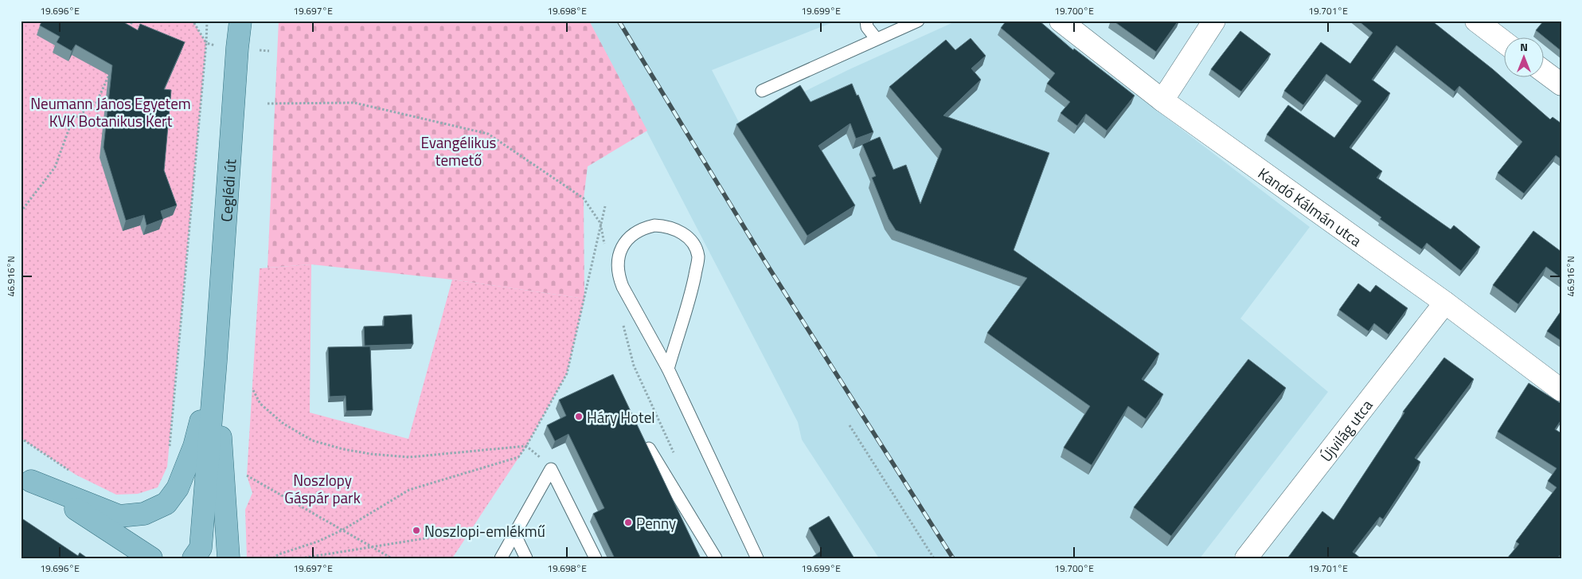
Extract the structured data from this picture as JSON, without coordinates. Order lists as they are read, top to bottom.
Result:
{
  "streets": {
    "main road": ["Ceglédi út"],
    "street": ["Kandó Kálmán utca", "Újvilág utca"]
  },
  "crossings": [
    ["Kandó Kálmán utca", "Újvilág utca"]
  ],
  "parks": ["Neumann János Egyetem KVK Botanikus Kert", "Evangélikus temető", "Noszlopy Gáspár park"],
  "places": ["Háry Hotel", "Penny", "Noszlopi-emlékmű"],
  "north": "top",
  "coordinates": [
    "19.696°E",
    "19.697°E",
    "19.698°E",
    "19.699°E",
    "19.700°E",
    "19.701°E",
    "46.916°N"
  ]
}
